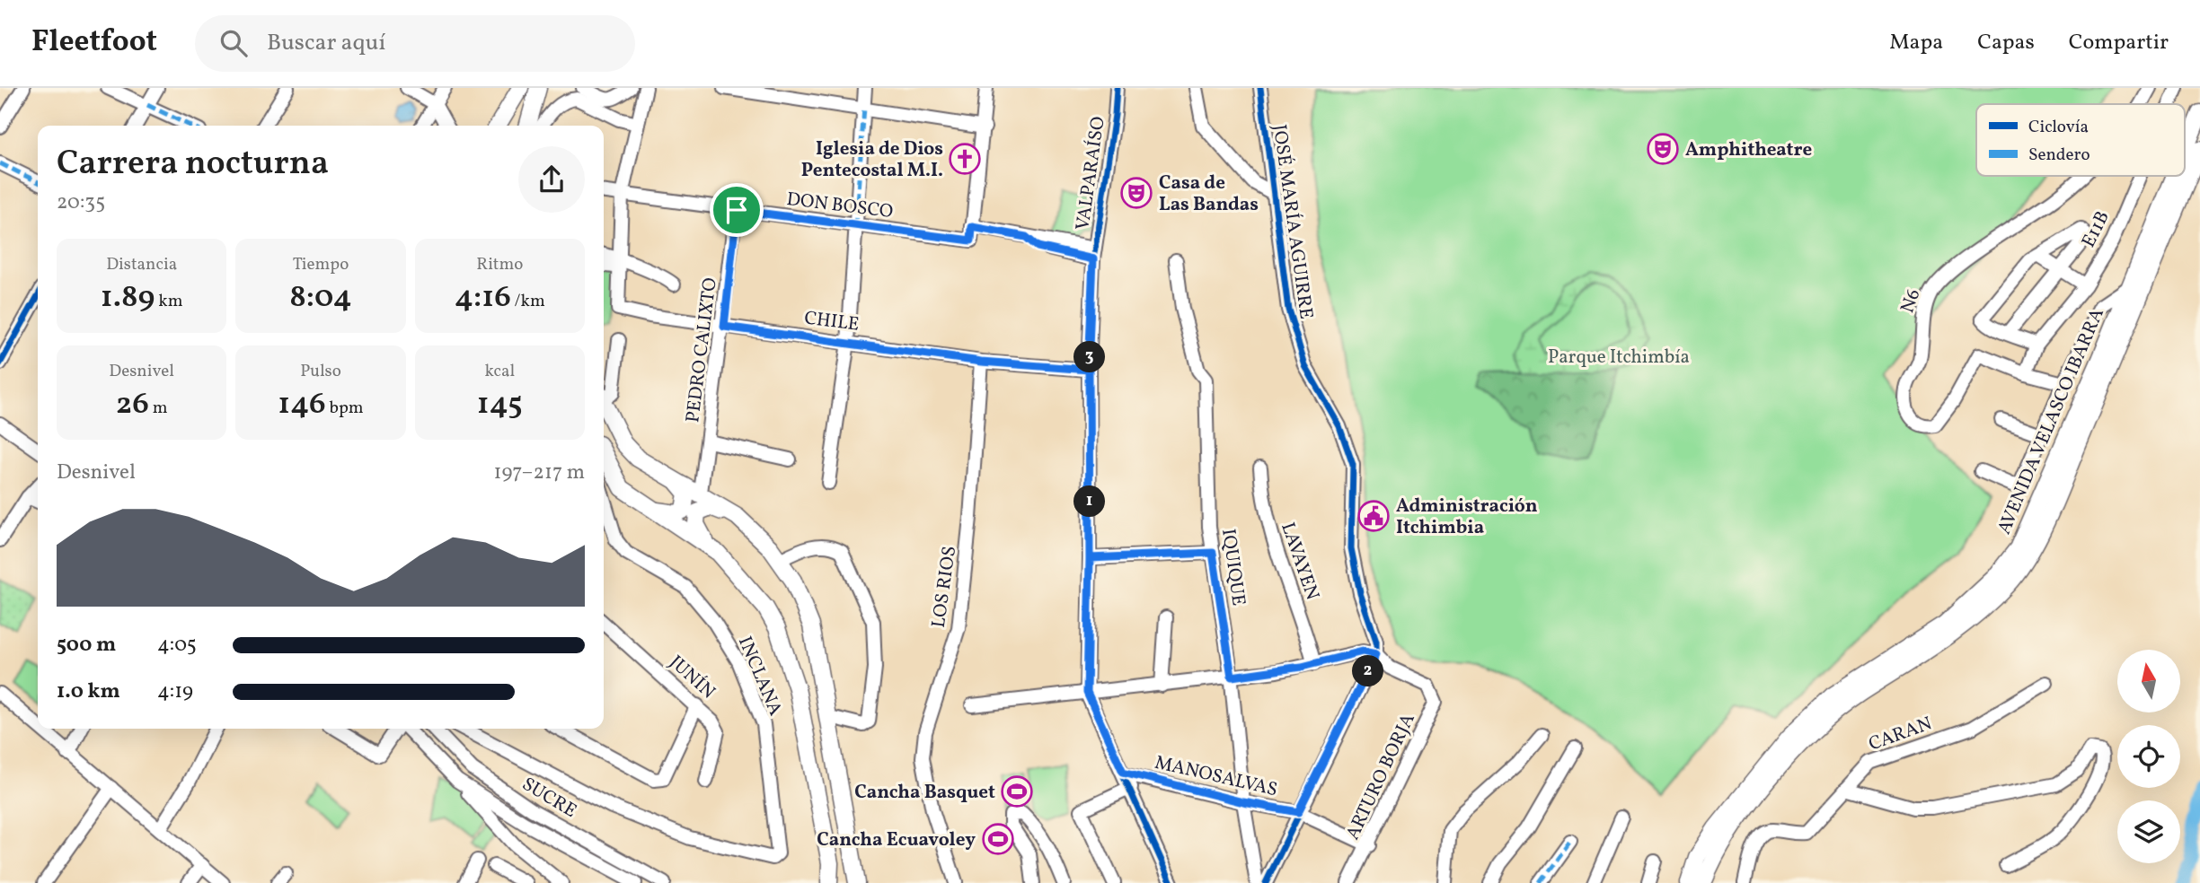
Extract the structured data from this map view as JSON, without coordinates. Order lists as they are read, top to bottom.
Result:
{
  "streets": {
    "main road": ["AVENIDA VELASCO IBARRA"],
    "street": [
      "VALPARAÍSO",
      "DON BOSCO",
      "JOSÉ MARÍA AGUIRRE",
      "E11B",
      "N6",
      "CHILE",
      "PEDRO CALIXTO",
      "LAVAYEN",
      "IQUIQUE",
      "LOS RIOS",
      "INCLANA",
      "JUNÍN",
      "CARAN",
      "MANOSALVAS",
      "ARTURO BORJA",
      "SUCRE"
    ]
  },
  "crossings": [
    ["VALPARAÍSO", "CHILE"],
    ["VALPARAÍSO", "MANOSALVAS"],
    ["DON BOSCO", "PEDRO CALIXTO"],
    ["JOSÉ MARÍA AGUIRRE", "ARTURO BORJA"],
    ["E11B", "N6"],
    ["CHILE", "PEDRO CALIXTO"],
    ["CHILE", "LOS RIOS"],
    ["IQUIQUE", "MANOSALVAS"],
    ["MANOSALVAS", "ARTURO BORJA"]
  ],
  "parks": ["Parque Itchimbía"],
  "places": {
    "theatre": ["Amphitheatre", "Casa de Las Bandas"],
    "church": ["Iglesia de Dios Pentecostal M.I."],
    "public building": ["Administración Itchimbia"],
    "sports": ["Cancha Basquet", "Cancha Ecuavoley"]
  },
  "legend": ["Ciclovía", "Sendero"],
  "north": "top",
  "page": {
    "header": "Fleetfoot",
    "search": "Buscar aquí",
    "nav": ["Mapa", "Capas", "Compartir"],
    "heading": ["Carrera nocturna", "20:35"],
    "stats": [
      ["Distancia", "1.89 km"],
      ["Tiempo", "8:04"],
      ["Ritmo", "4:16 /km"],
      ["Desnivel", "26 m"],
      ["Pulso", "146 bpm"],
      ["kcal", "145"]
    ],
    "pins": ["3", "1", "2"],
    "chart": ["Desnivel", "197–217 m"],
    "list": [
      {
        "name": "500 m",
        "note": "4:05"
      },
      {
        "name": "1.0 km",
        "note": "4:19"
      }
    ]
  }
}
